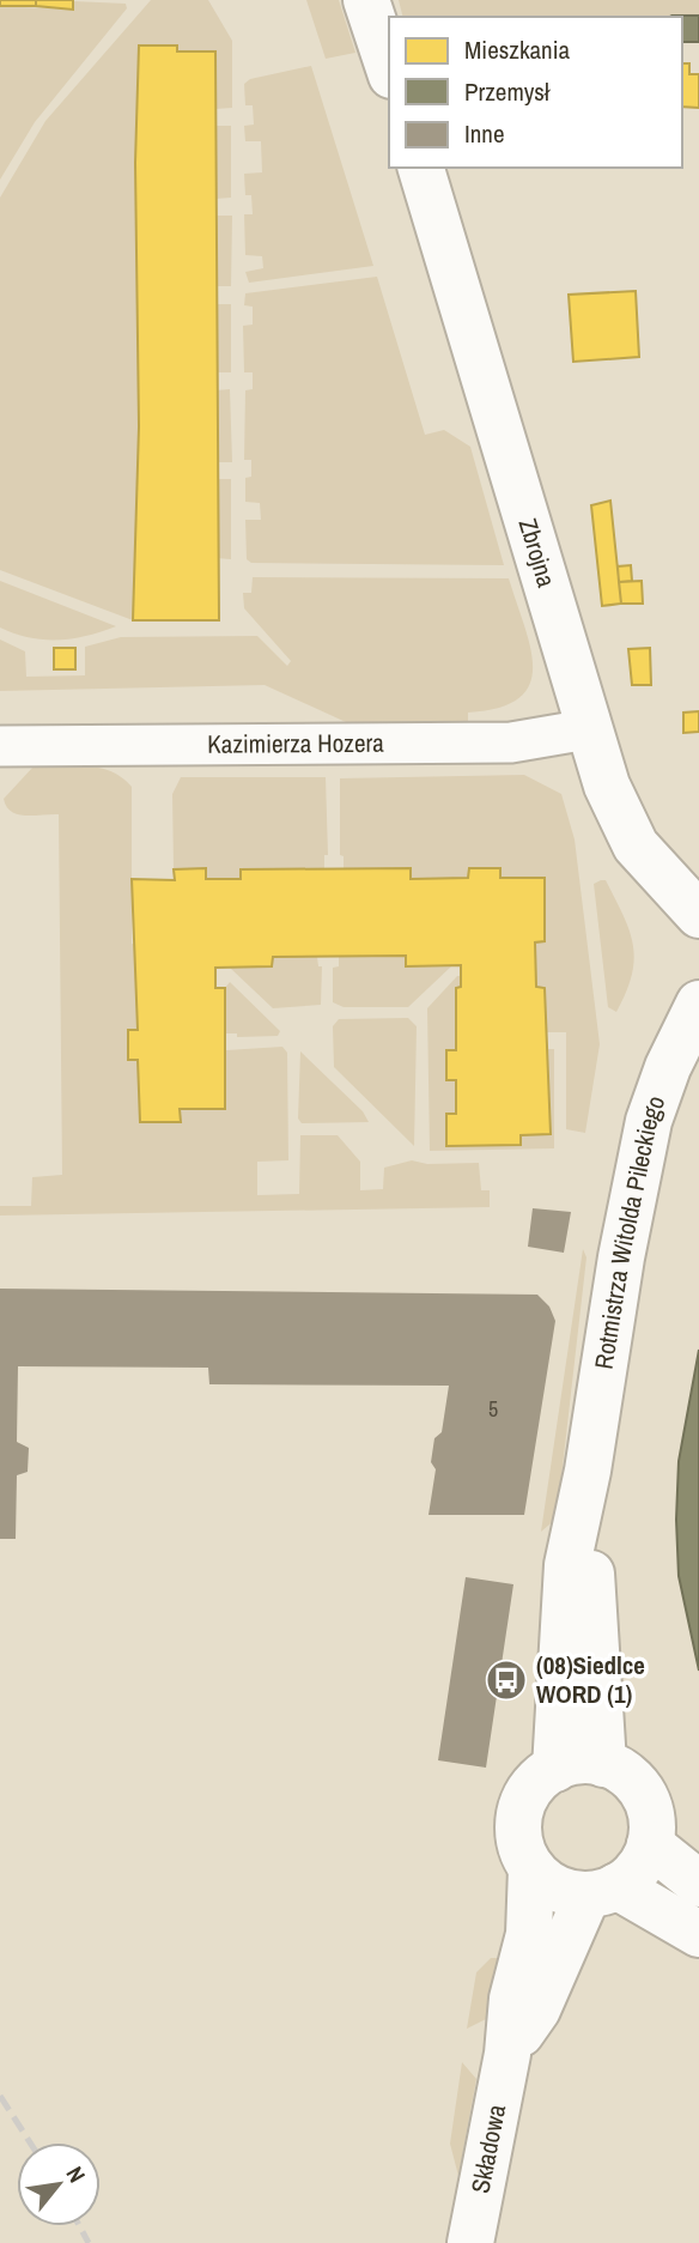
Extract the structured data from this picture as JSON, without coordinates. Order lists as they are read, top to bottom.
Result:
{
  "streets": {
    "main road": ["Zbrojna", "Rotmistrza Witolda Pileckiego", "Składowa"],
    "street": ["Kazimierza Hozera"]
  },
  "crossings": [
    ["Zbrojna", "Kazimierza Hozera"],
    ["Rotmistrza Witolda Pileckiego", "Składowa"]
  ],
  "places": {
    "bus stop": ["(08)Siedlce WORD (1)"]
  },
  "house_numbers": ["5"],
  "legend": ["Mieszkania", "Przemysł", "Inne"],
  "north": "top right"
}
